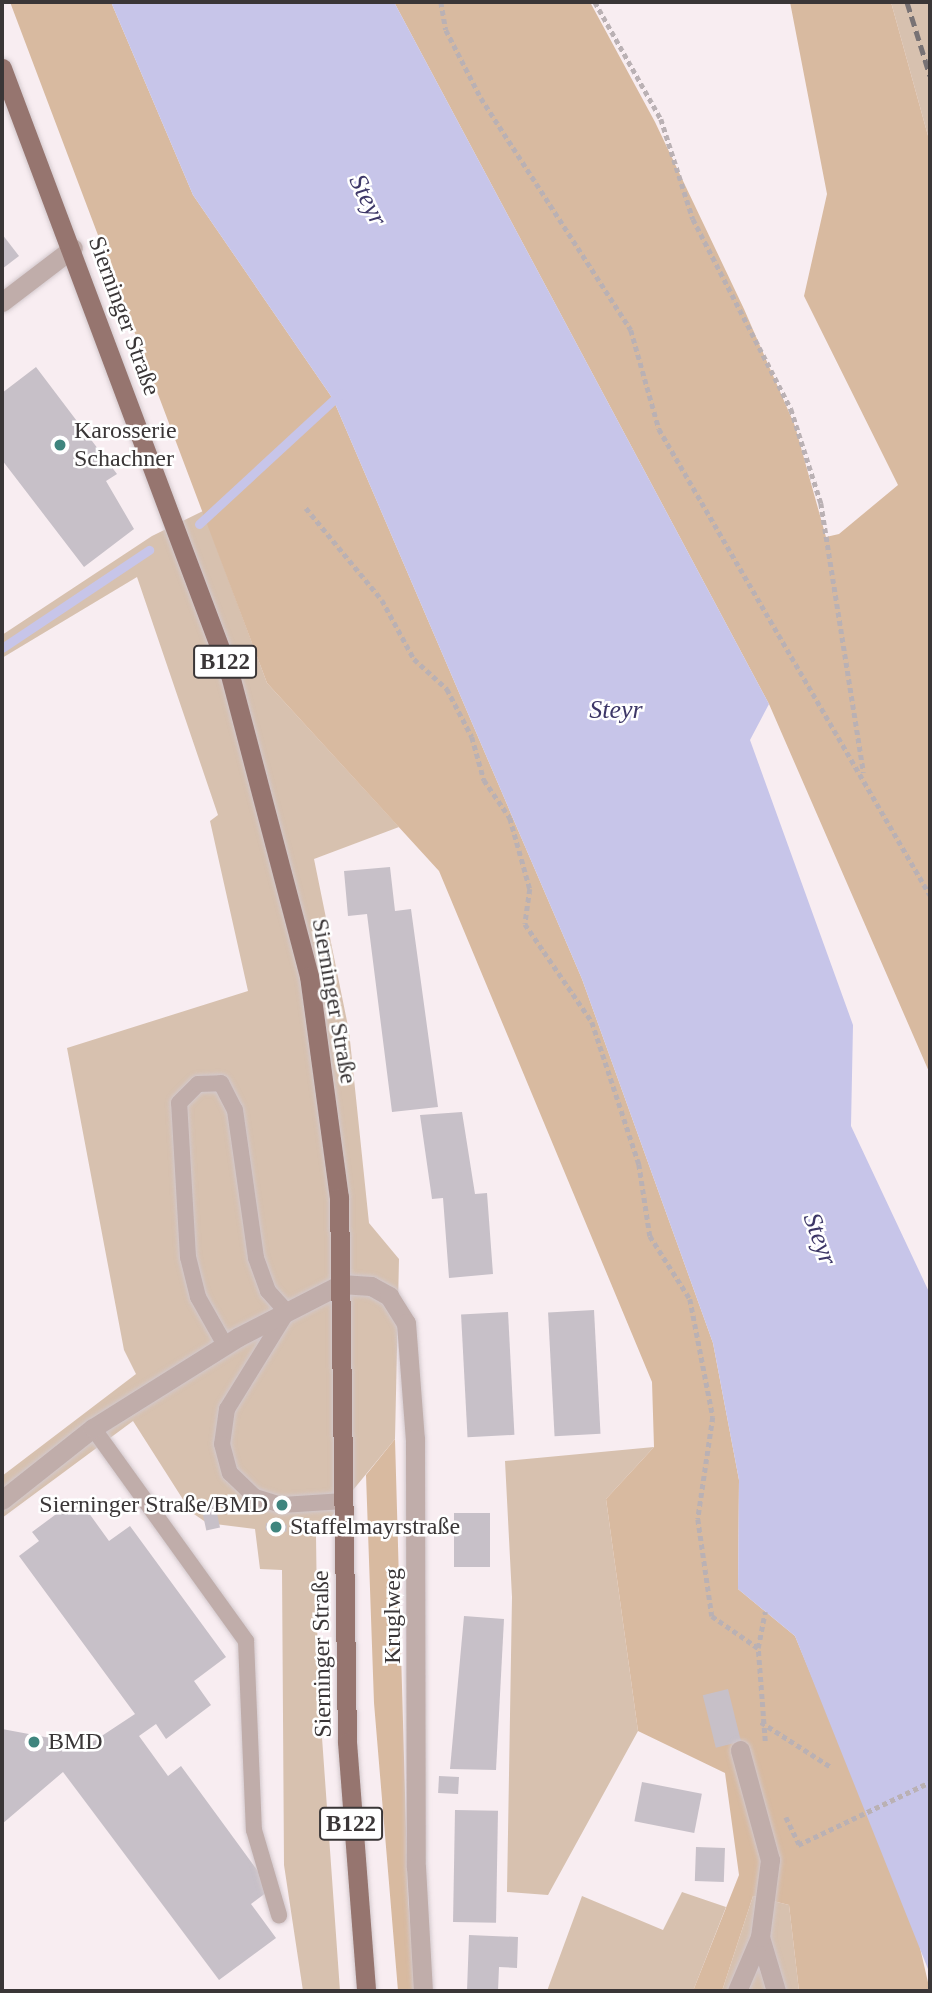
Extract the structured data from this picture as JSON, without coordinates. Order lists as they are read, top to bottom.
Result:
{
  "streets": {
    "main road": ["Sierninger Straße", "B122"],
    "street": ["Kruglweg"]
  },
  "crossings": [
    ["Sierninger Straße", "Kruglweg"]
  ],
  "water": ["Steyr"],
  "places": [
    "Karosserie Schachner",
    "Sierninger Straße/BMD",
    "Staffelmayrstraße",
    "BMD"
  ]
}
